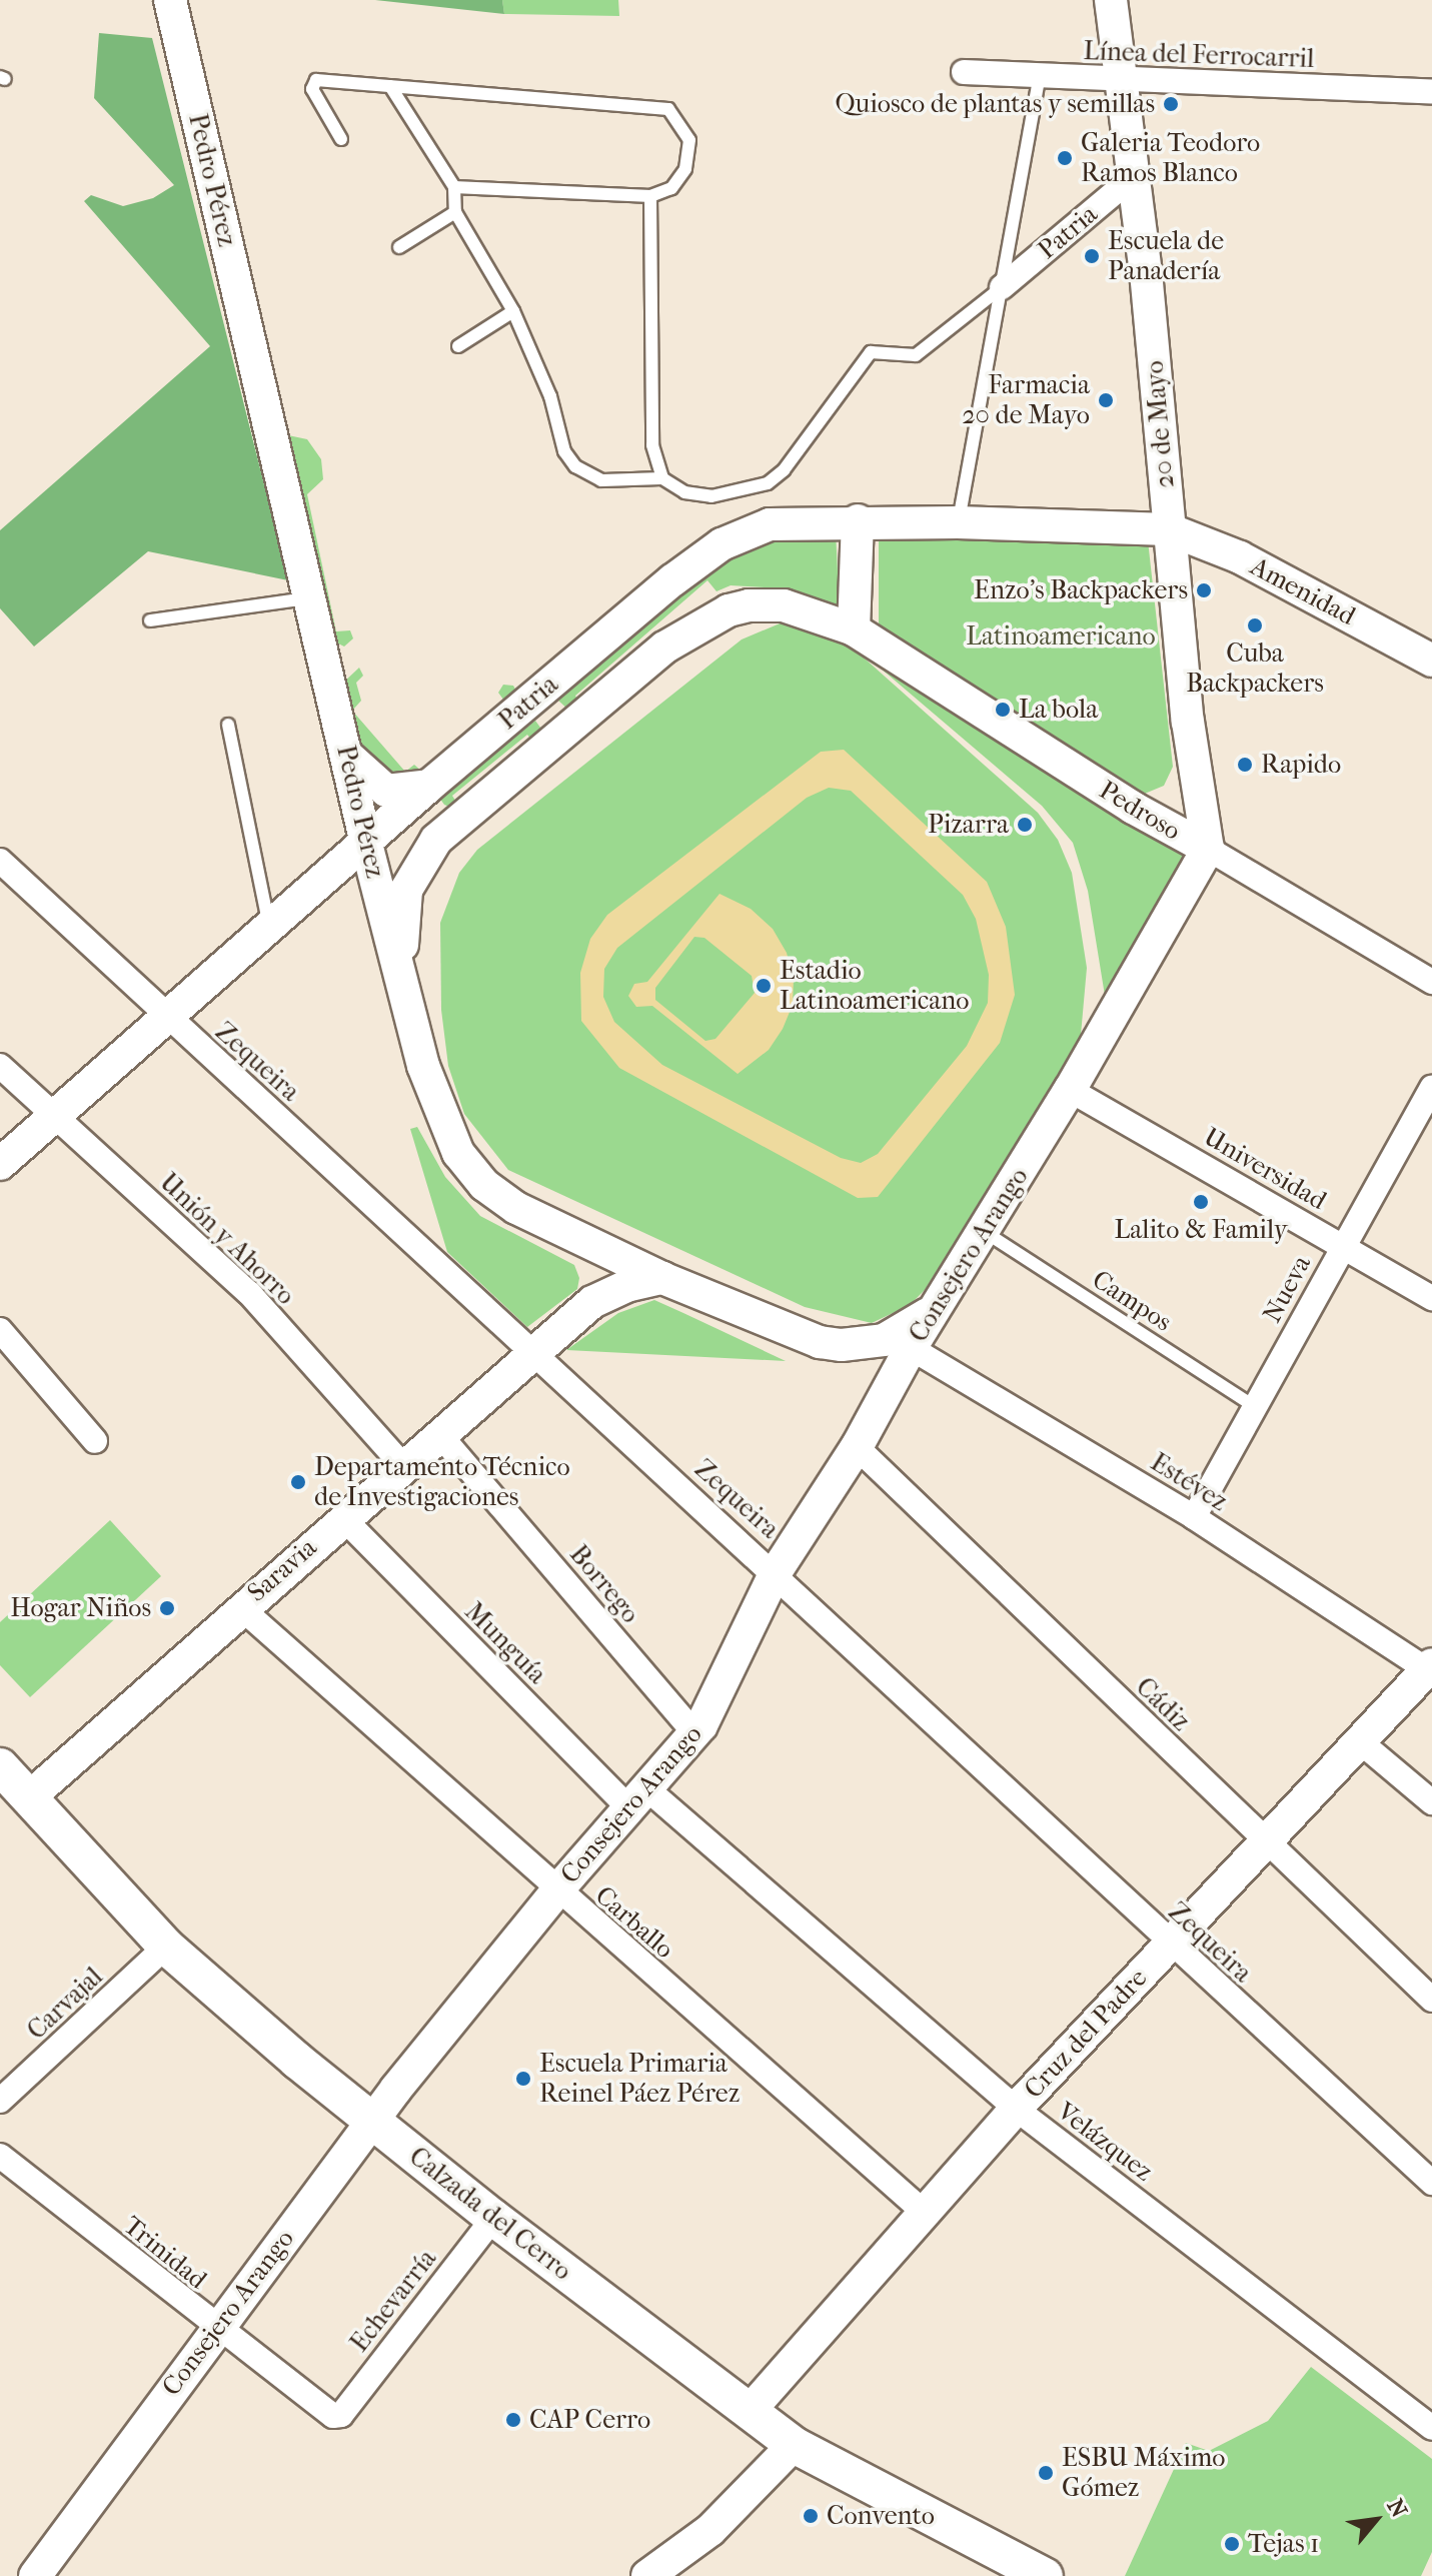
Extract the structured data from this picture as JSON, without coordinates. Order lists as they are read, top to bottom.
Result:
{
  "streets": {
    "main road": ["Calzada del Cerro"],
    "street": [
      "Línea del Ferrocarril",
      "Pedro Pérez",
      "Patria",
      "20 de Mayo",
      "Amenidad",
      "Pedroso",
      "Zequeira",
      "Universidad",
      "Unión y Ahorro",
      "Consejero Arango",
      "Nueva",
      "Estévez",
      "Saravia",
      "Borrego",
      "Munguía",
      "Cádiz",
      "Carballo",
      "Carvajal",
      "Cruz del Padre",
      "Velázquez",
      "Trinidad",
      "Echevarría"
    ],
    "lane": ["Campos"]
  },
  "crossings": [
    ["Línea del Ferrocarril", "20 de Mayo"],
    ["Pedro Pérez", "Patria"],
    ["Pedro Pérez", "Consejero Arango"],
    ["Pedro Pérez", "Estévez"],
    ["Pedro Pérez", "Saravia"],
    ["Patria", "20 de Mayo"],
    ["Patria", "Amenidad"],
    ["Patria", "Pedroso"],
    ["Patria", "Zequeira"],
    ["Patria", "Unión y Ahorro"],
    ["20 de Mayo", "Amenidad"],
    ["20 de Mayo", "Pedroso"],
    ["20 de Mayo", "Consejero Arango"],
    ["Pedroso", "Consejero Arango"],
    ["Zequeira", "Consejero Arango"],
    ["Zequeira", "Saravia"],
    ["Zequeira", "Cruz del Padre"],
    ["Universidad", "Consejero Arango"],
    ["Universidad", "Nueva"],
    ["Unión y Ahorro", "Saravia"],
    ["Consejero Arango", "Campos"],
    ["Consejero Arango", "Estévez"],
    ["Consejero Arango", "Borrego"],
    ["Consejero Arango", "Munguía"],
    ["Consejero Arango", "Cádiz"],
    ["Consejero Arango", "Carballo"],
    ["Consejero Arango", "Velázquez"],
    ["Consejero Arango", "Calzada del Cerro"],
    ["Consejero Arango", "Trinidad"],
    ["Nueva", "Campos"],
    ["Nueva", "Estévez"],
    ["Estévez", "Cruz del Padre"],
    ["Saravia", "Borrego"],
    ["Saravia", "Munguía"],
    ["Saravia", "Carballo"],
    ["Saravia", "Calzada del Cerro"],
    ["Munguía", "Velázquez"],
    ["Cádiz", "Cruz del Padre"],
    ["Carballo", "Cruz del Padre"],
    ["Carvajal", "Calzada del Cerro"],
    ["Cruz del Padre", "Velázquez"],
    ["Cruz del Padre", "Calzada del Cerro"],
    ["Calzada del Cerro", "Echevarría"],
    ["Trinidad", "Echevarría"]
  ],
  "parks": ["Latinoamericano"],
  "places": [
    "Quiosco de plantas y semillas",
    "Galeria Teodoro Ramos Blanco",
    "Escuela de Panadería",
    "Farmacia 20 de Mayo",
    "Enzo's Backpackers",
    "Cuba Backpackers",
    "La bola",
    "Rapido",
    "Pizarra",
    "Estadio Latinoamericano",
    "Lalito & Family",
    "Departamento Técnico de Investigaciones",
    "Hogar Niños",
    "Escuela Primaria Reinel Páez Pérez",
    "CAP Cerro",
    "ESBU Máximo Gómez",
    "Convento",
    "Tejas 1"
  ],
  "north": "top right"
}
